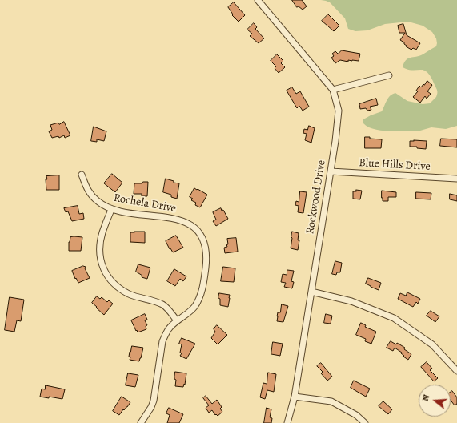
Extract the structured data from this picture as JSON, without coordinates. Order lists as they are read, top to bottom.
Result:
{
  "streets": {
    "street": ["Blue Hills Drive", "Rockwood Drive", "Rochela Drive"]
  },
  "crossings": [
    ["Blue Hills Drive", "Rockwood Drive"]
  ],
  "north": "left"
}
